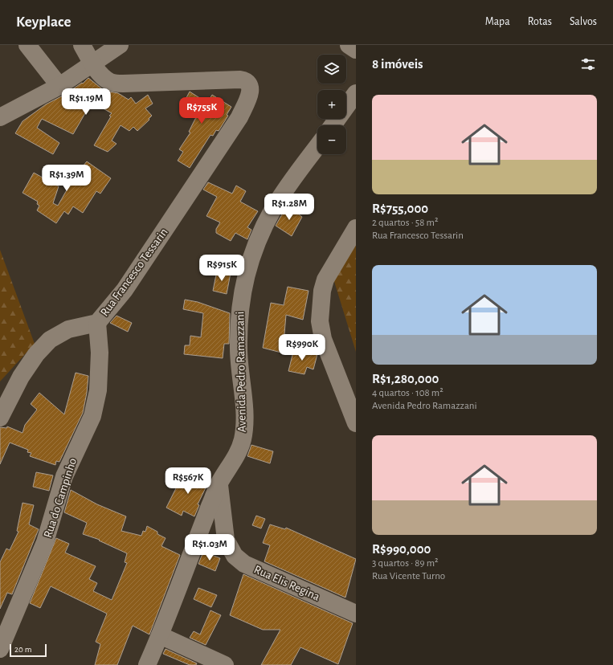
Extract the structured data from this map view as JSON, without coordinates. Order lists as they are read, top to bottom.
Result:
{
  "streets": {
    "street": [
      "Rua Francesco Tessarin",
      "Avenida Pedro Ramazzani",
      "Rua do Campinho",
      "Rua Elis Regina"
    ]
  },
  "crossings": [
    ["Rua Francesco Tessarin", "Rua do Campinho"],
    ["Avenida Pedro Ramazzani", "Rua Elis Regina"]
  ],
  "scale_bar": "20 m",
  "page": {
    "header": "Keyplace",
    "nav": ["Mapa", "Rotas", "Salvos"],
    "heading": "8 imóveis",
    "map_buttons": ["+", "−"],
    "list": [
      {
        "name": "R$755,000",
        "note": "2 quartos · 58 m² · Rua Francesco Tessarin"
      },
      {
        "name": "R$1,280,000",
        "note": "4 quartos · 108 m² · Avenida Pedro Ramazzani"
      },
      {
        "name": "R$990,000",
        "note": "3 quartos · 89 m² · Rua Vicente Turno"
      }
    ],
    "price": [
      "R$1.19M",
      "R$755K",
      "R$1.39M",
      "R$1.28M",
      "R$915K",
      "R$990K",
      "R$567K",
      "R$1.03M"
    ],
    "scale": "20 m"
  }
}
